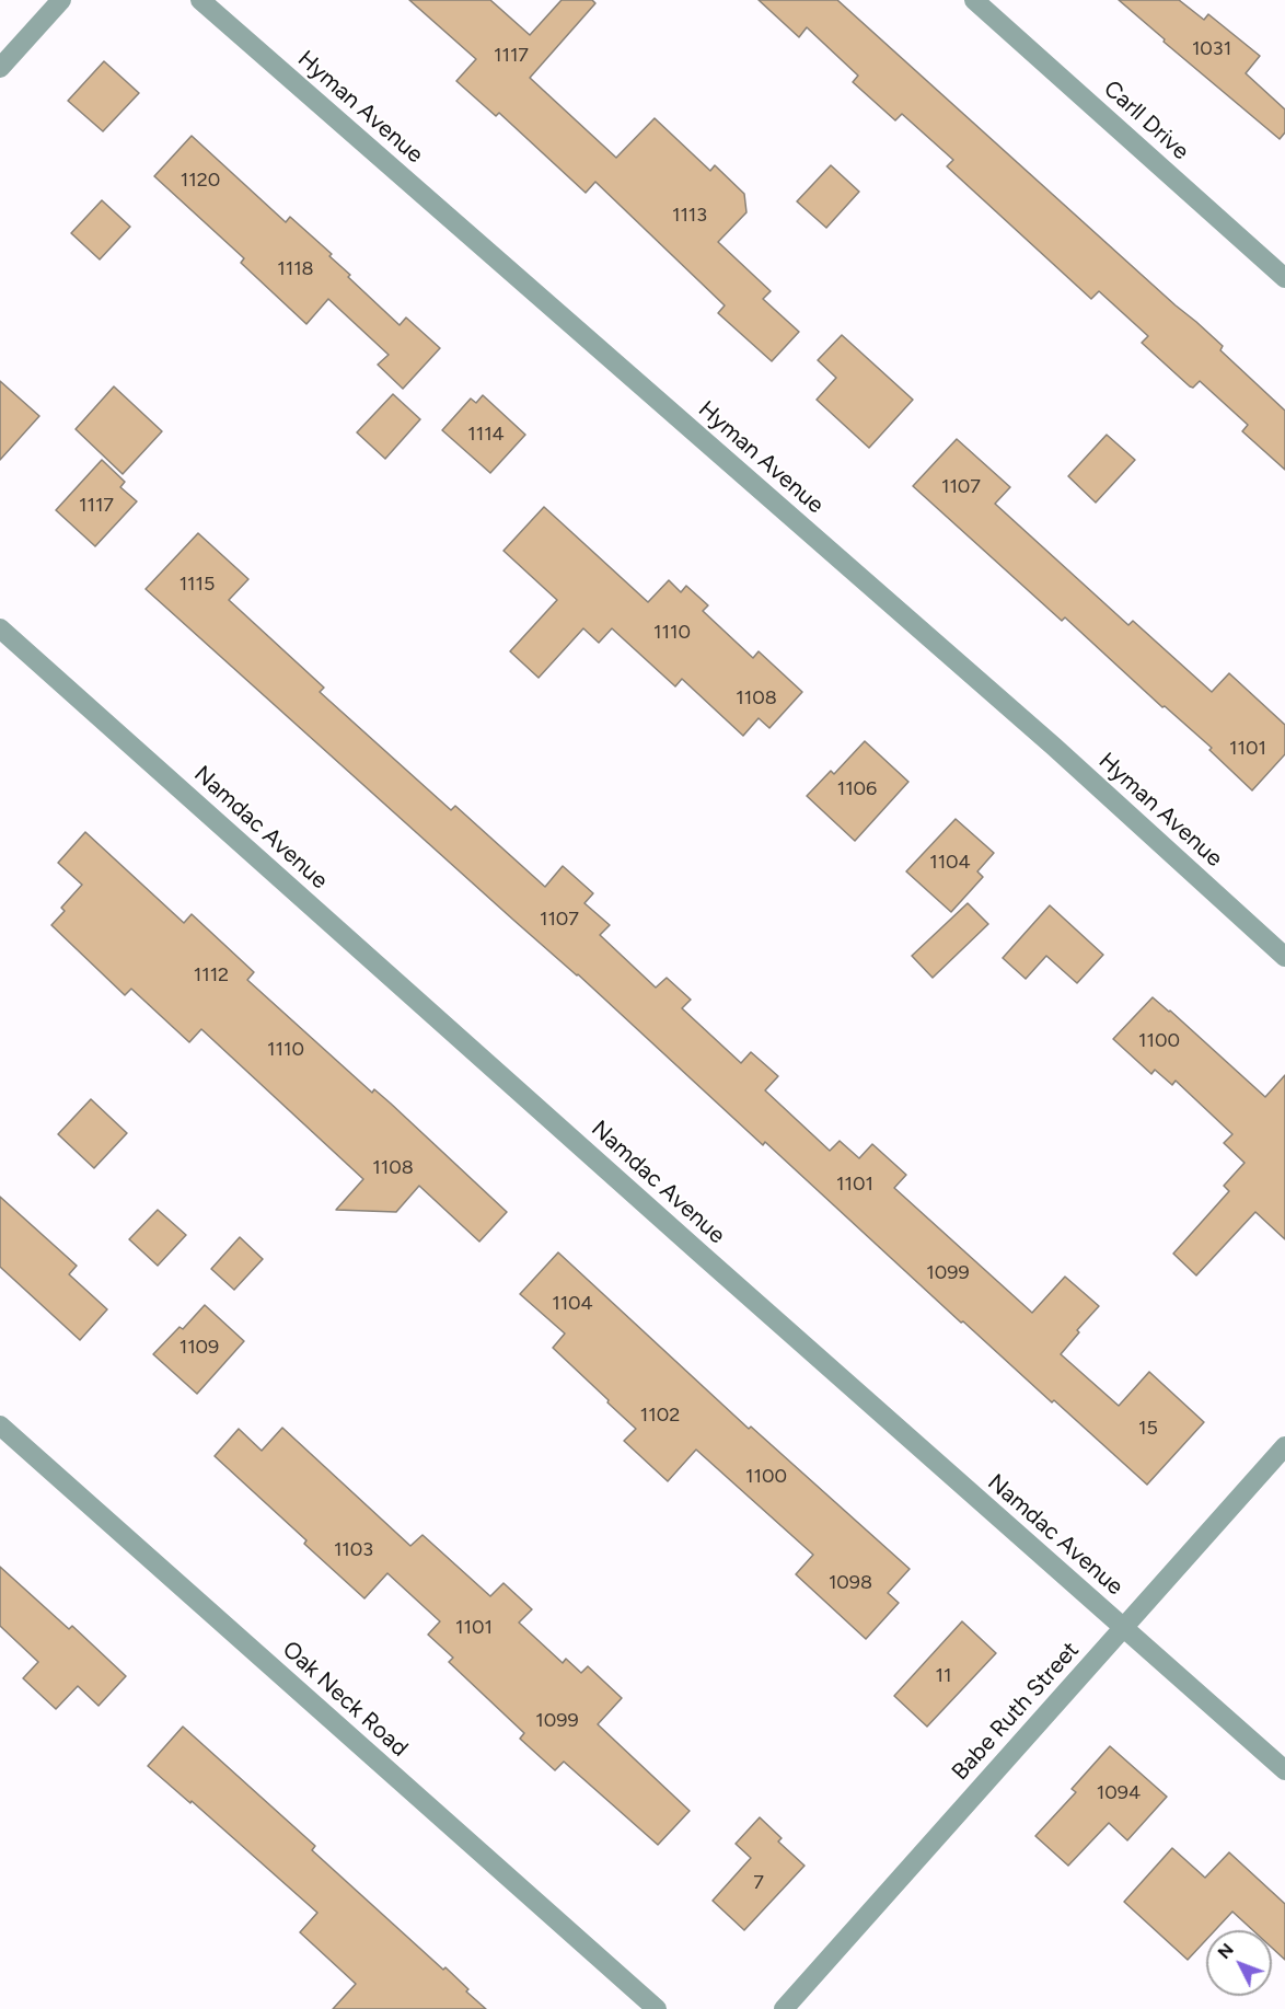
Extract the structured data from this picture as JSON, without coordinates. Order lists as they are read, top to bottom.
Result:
{
  "streets": {
    "street": [
      "Hyman Avenue",
      "Carll Drive",
      "Namdac Avenue",
      "Oak Neck Road",
      "Babe Ruth Street"
    ]
  },
  "crossings": [
    ["Namdac Avenue", "Babe Ruth Street"]
  ],
  "house_numbers": [
    "1031",
    "1117",
    "1120",
    "1113",
    "1118",
    "1114",
    "1107",
    "1117",
    "1115",
    "1110",
    "1108",
    "1101",
    "1106",
    "1104",
    "1107",
    "1112",
    "1100",
    "1110",
    "1108",
    "1101",
    "1099",
    "1104",
    "1109",
    "1102",
    "15",
    "1100",
    "1103",
    "1098",
    "1101",
    "11",
    "1099",
    "1094",
    "7"
  ],
  "north": "top left"
}
